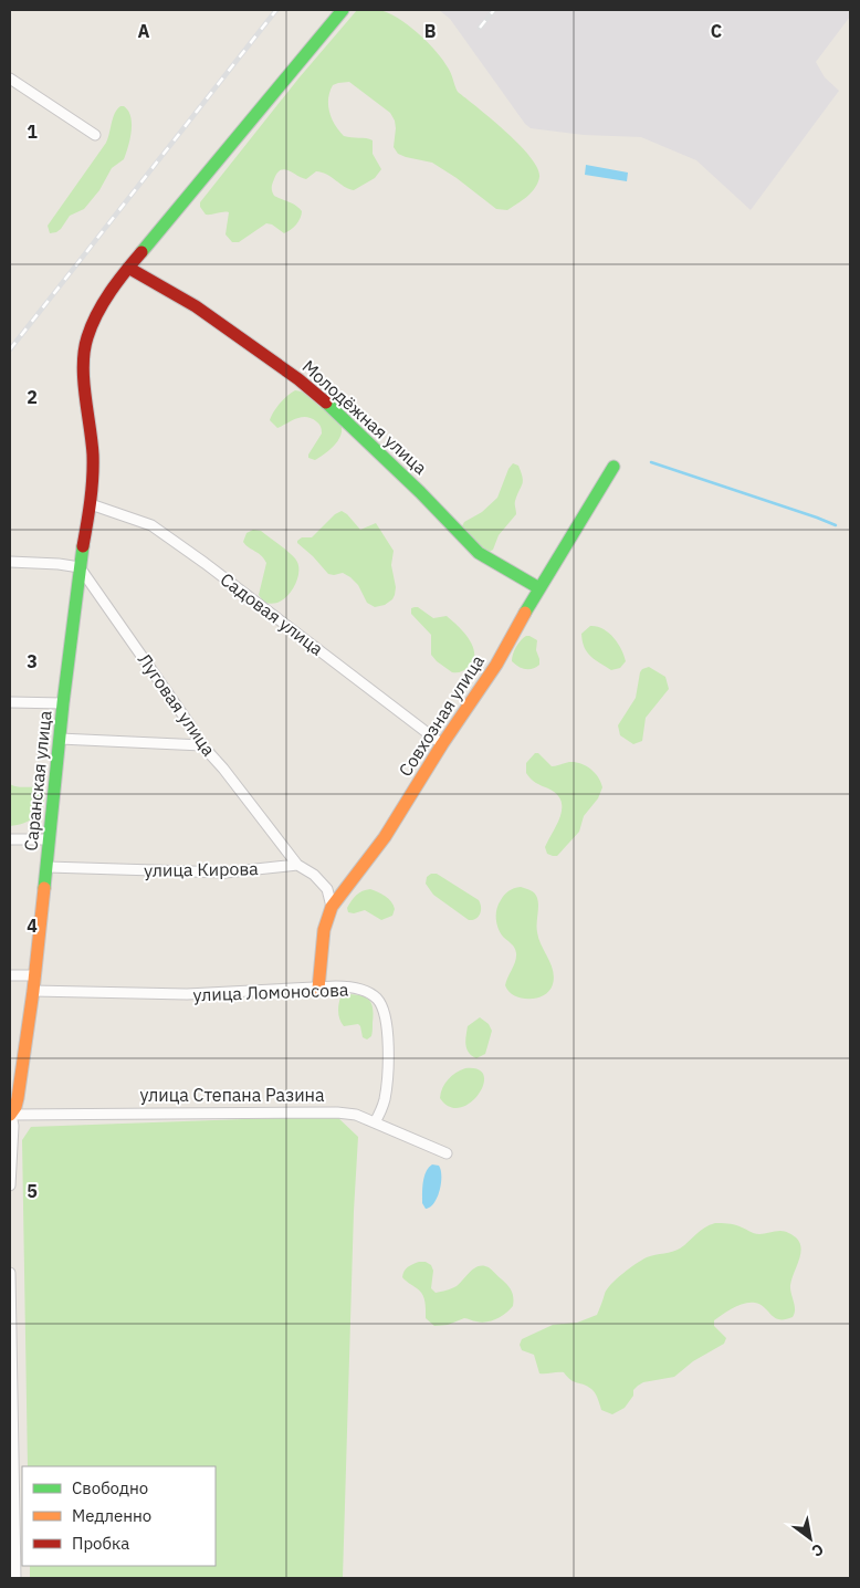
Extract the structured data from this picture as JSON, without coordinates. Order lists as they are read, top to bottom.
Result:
{
  "streets": {
    "street": [
      "Молодёжная улица",
      "Садовая улица",
      "Луговая улица",
      "Совхозная улица",
      "Саранская улица",
      "улица Кирова",
      "улица Ломоносова",
      "улица Степана Разина"
    ]
  },
  "crossings": [
    ["Молодёжная улица", "Совхозная улица"],
    ["Молодёжная улица", "Саранская улица"],
    ["Садовая улица", "Совхозная улица"],
    ["Садовая улица", "Саранская улица"],
    ["Луговая улица", "Саранская улица"],
    ["Луговая улица", "улица Кирова"],
    ["Совхозная улица", "улица Ломоносова"],
    ["Саранская улица", "улица Кирова"],
    ["Саранская улица", "улица Ломоносова"],
    ["Саранская улица", "улица Степана Разина"],
    ["улица Ломоносова", "улица Степана Разина"]
  ],
  "legend": ["Свободно", "Медленно", "Пробка"],
  "north": "bottom right",
  "grid": {
    "columns": ["A", "B", "C"],
    "rows": [
      "1",
      "2",
      "3",
      "4",
      "5"
    ]
  }
}
